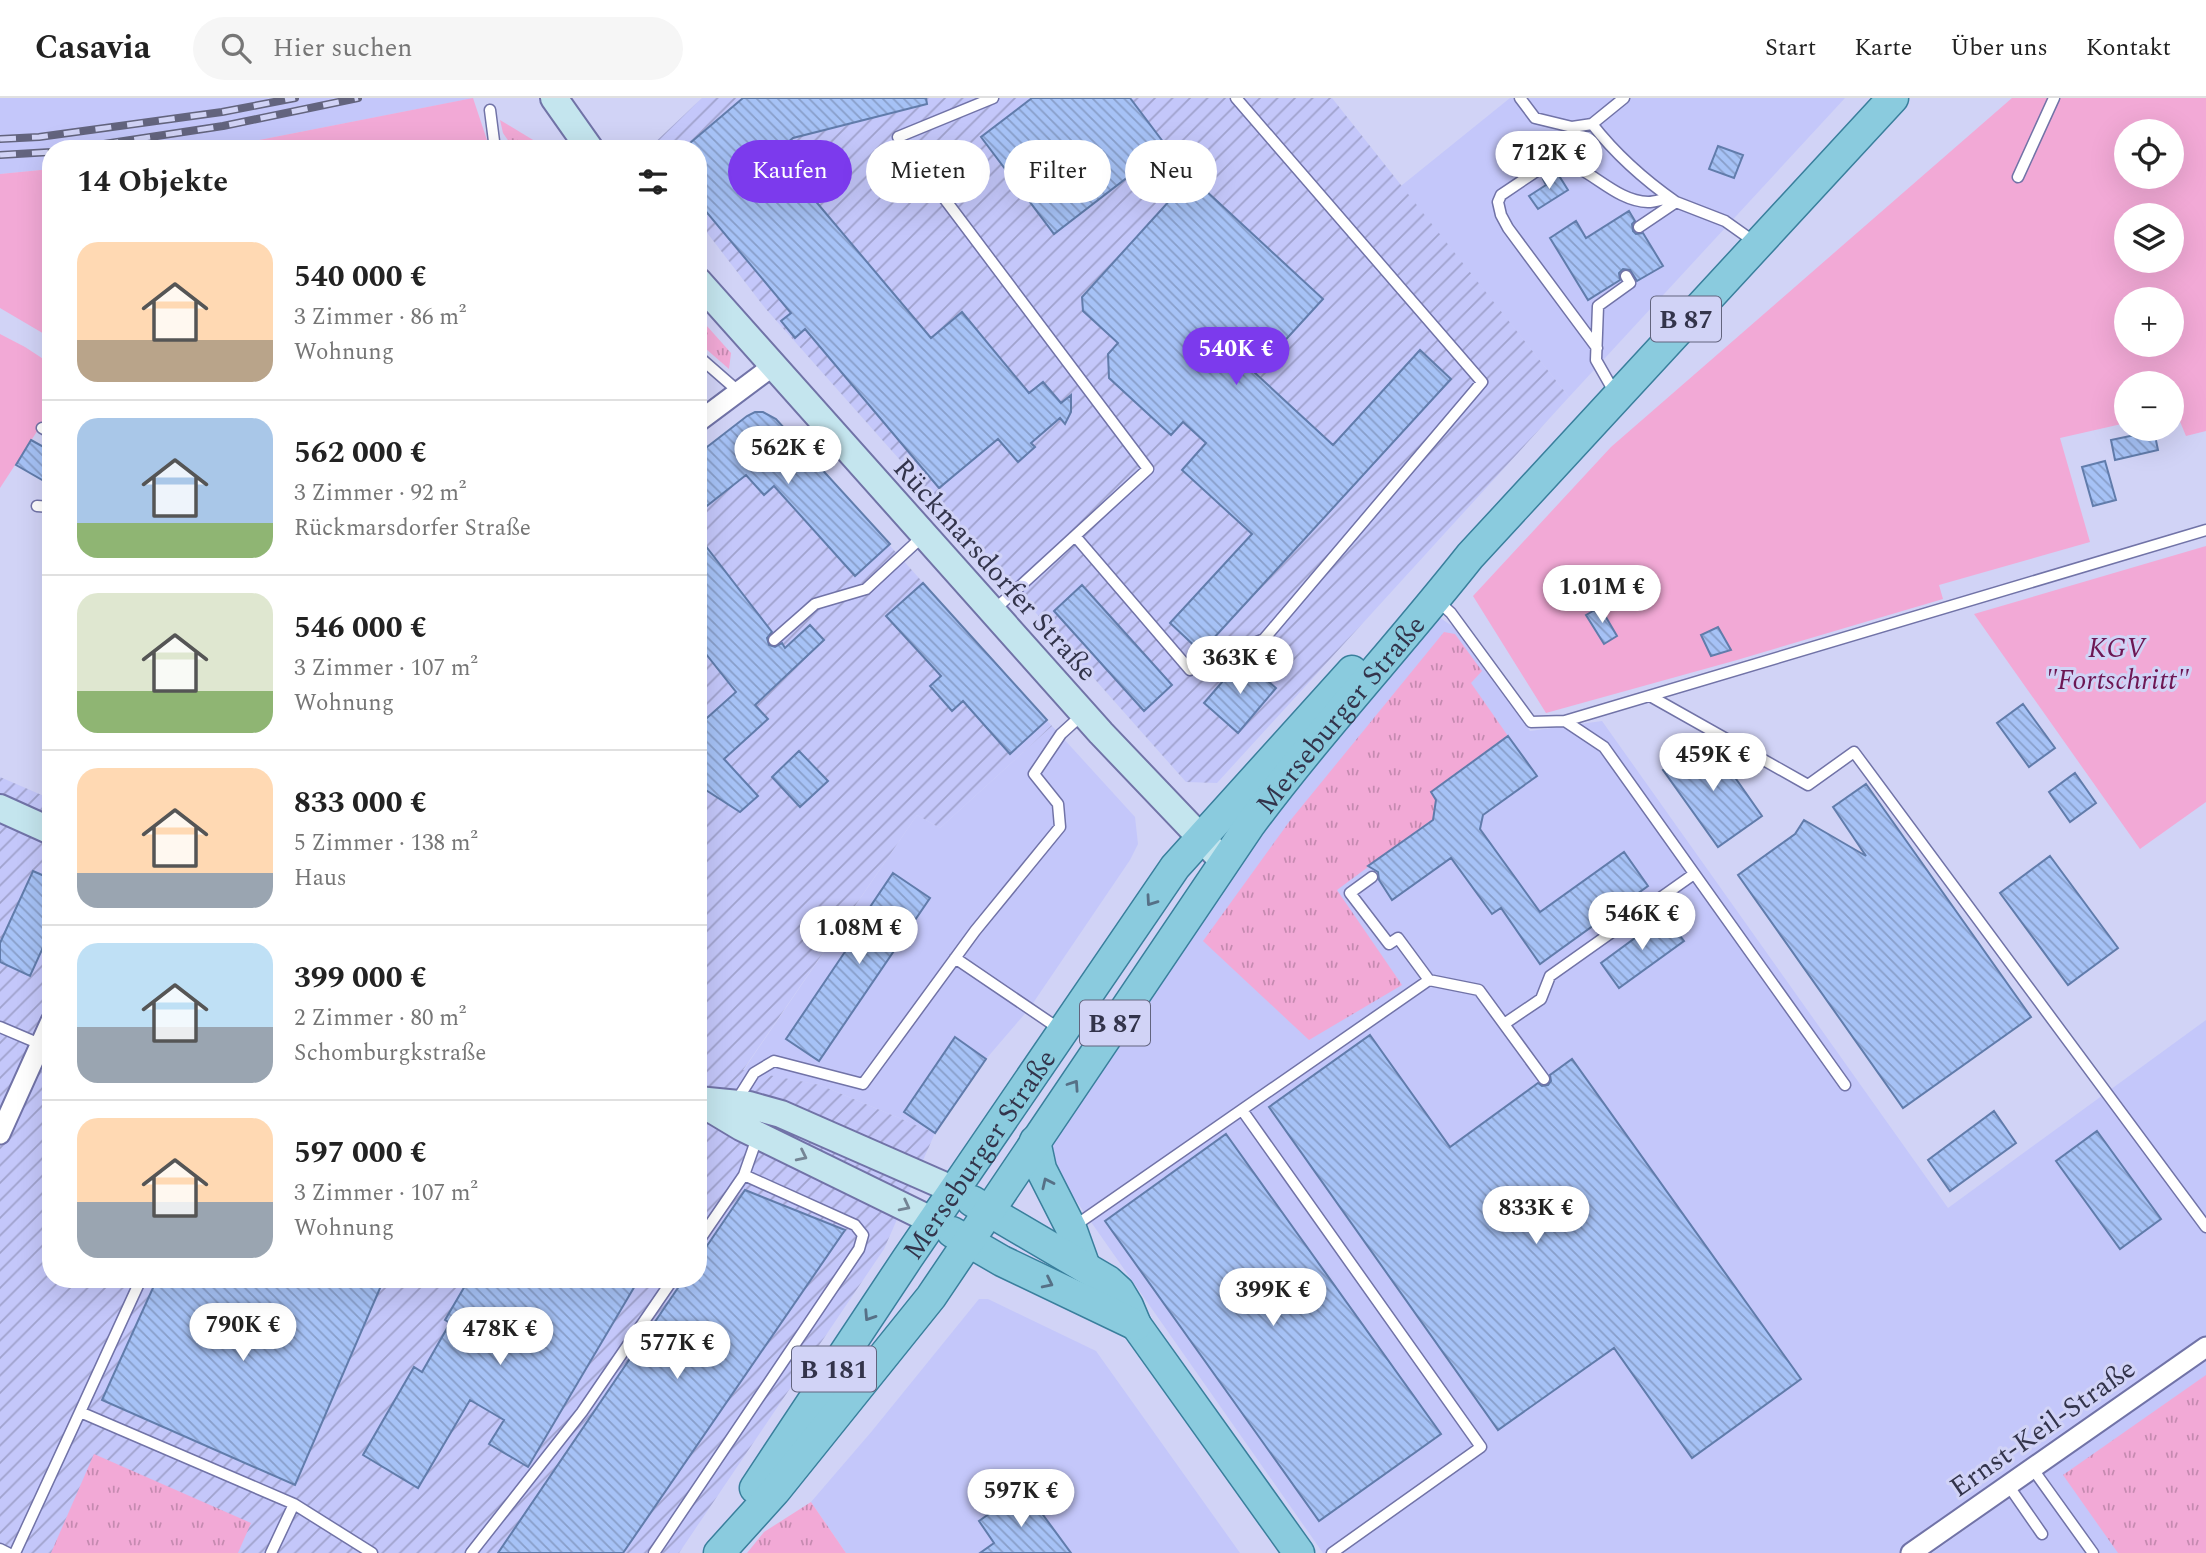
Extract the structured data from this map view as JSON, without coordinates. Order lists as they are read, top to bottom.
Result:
{
  "streets": {
    "main road": [
      "B 87",
      "Rückmarsdorfer Straße",
      "Merseburger Straße",
      "B 181"
    ],
    "street": ["Ernst-Keil-Straße"]
  },
  "crossings": [
    ["Rückmarsdorfer Straße", "Merseburger Straße"]
  ],
  "parks": ["KGV \"Fortschritt\""],
  "page": {
    "header": "Casavia",
    "search": "Hier suchen",
    "nav": [
      "Start",
      "Karte",
      "Über uns",
      "Kontakt"
    ],
    "map_buttons": ["+", "−"],
    "price": [
      "712K €",
      "540K €",
      "562K €",
      "1.01M €",
      "363K €",
      "459K €",
      "546K €",
      "1.08M €",
      "833K €",
      "399K €",
      "790K €",
      "478K €",
      "577K €",
      "597K €"
    ],
    "chip": [
      "Kaufen",
      "Mieten",
      "Filter",
      "Neu"
    ],
    "heading": "14 Objekte",
    "list": [
      {
        "name": "540 000 €",
        "note": "3 Zimmer · 86 m² · Wohnung"
      },
      {
        "name": "562 000 €",
        "note": "3 Zimmer · 92 m² · Rückmarsdorfer Straße"
      },
      {
        "name": "546 000 €",
        "note": "3 Zimmer · 107 m² · Wohnung"
      },
      {
        "name": "833 000 €",
        "note": "5 Zimmer · 138 m² · Haus"
      },
      {
        "name": "399 000 €",
        "note": "2 Zimmer · 80 m² · Schomburgkstraße"
      },
      {
        "name": "597 000 €",
        "note": "3 Zimmer · 107 m² · Wohnung"
      }
    ]
  }
}
